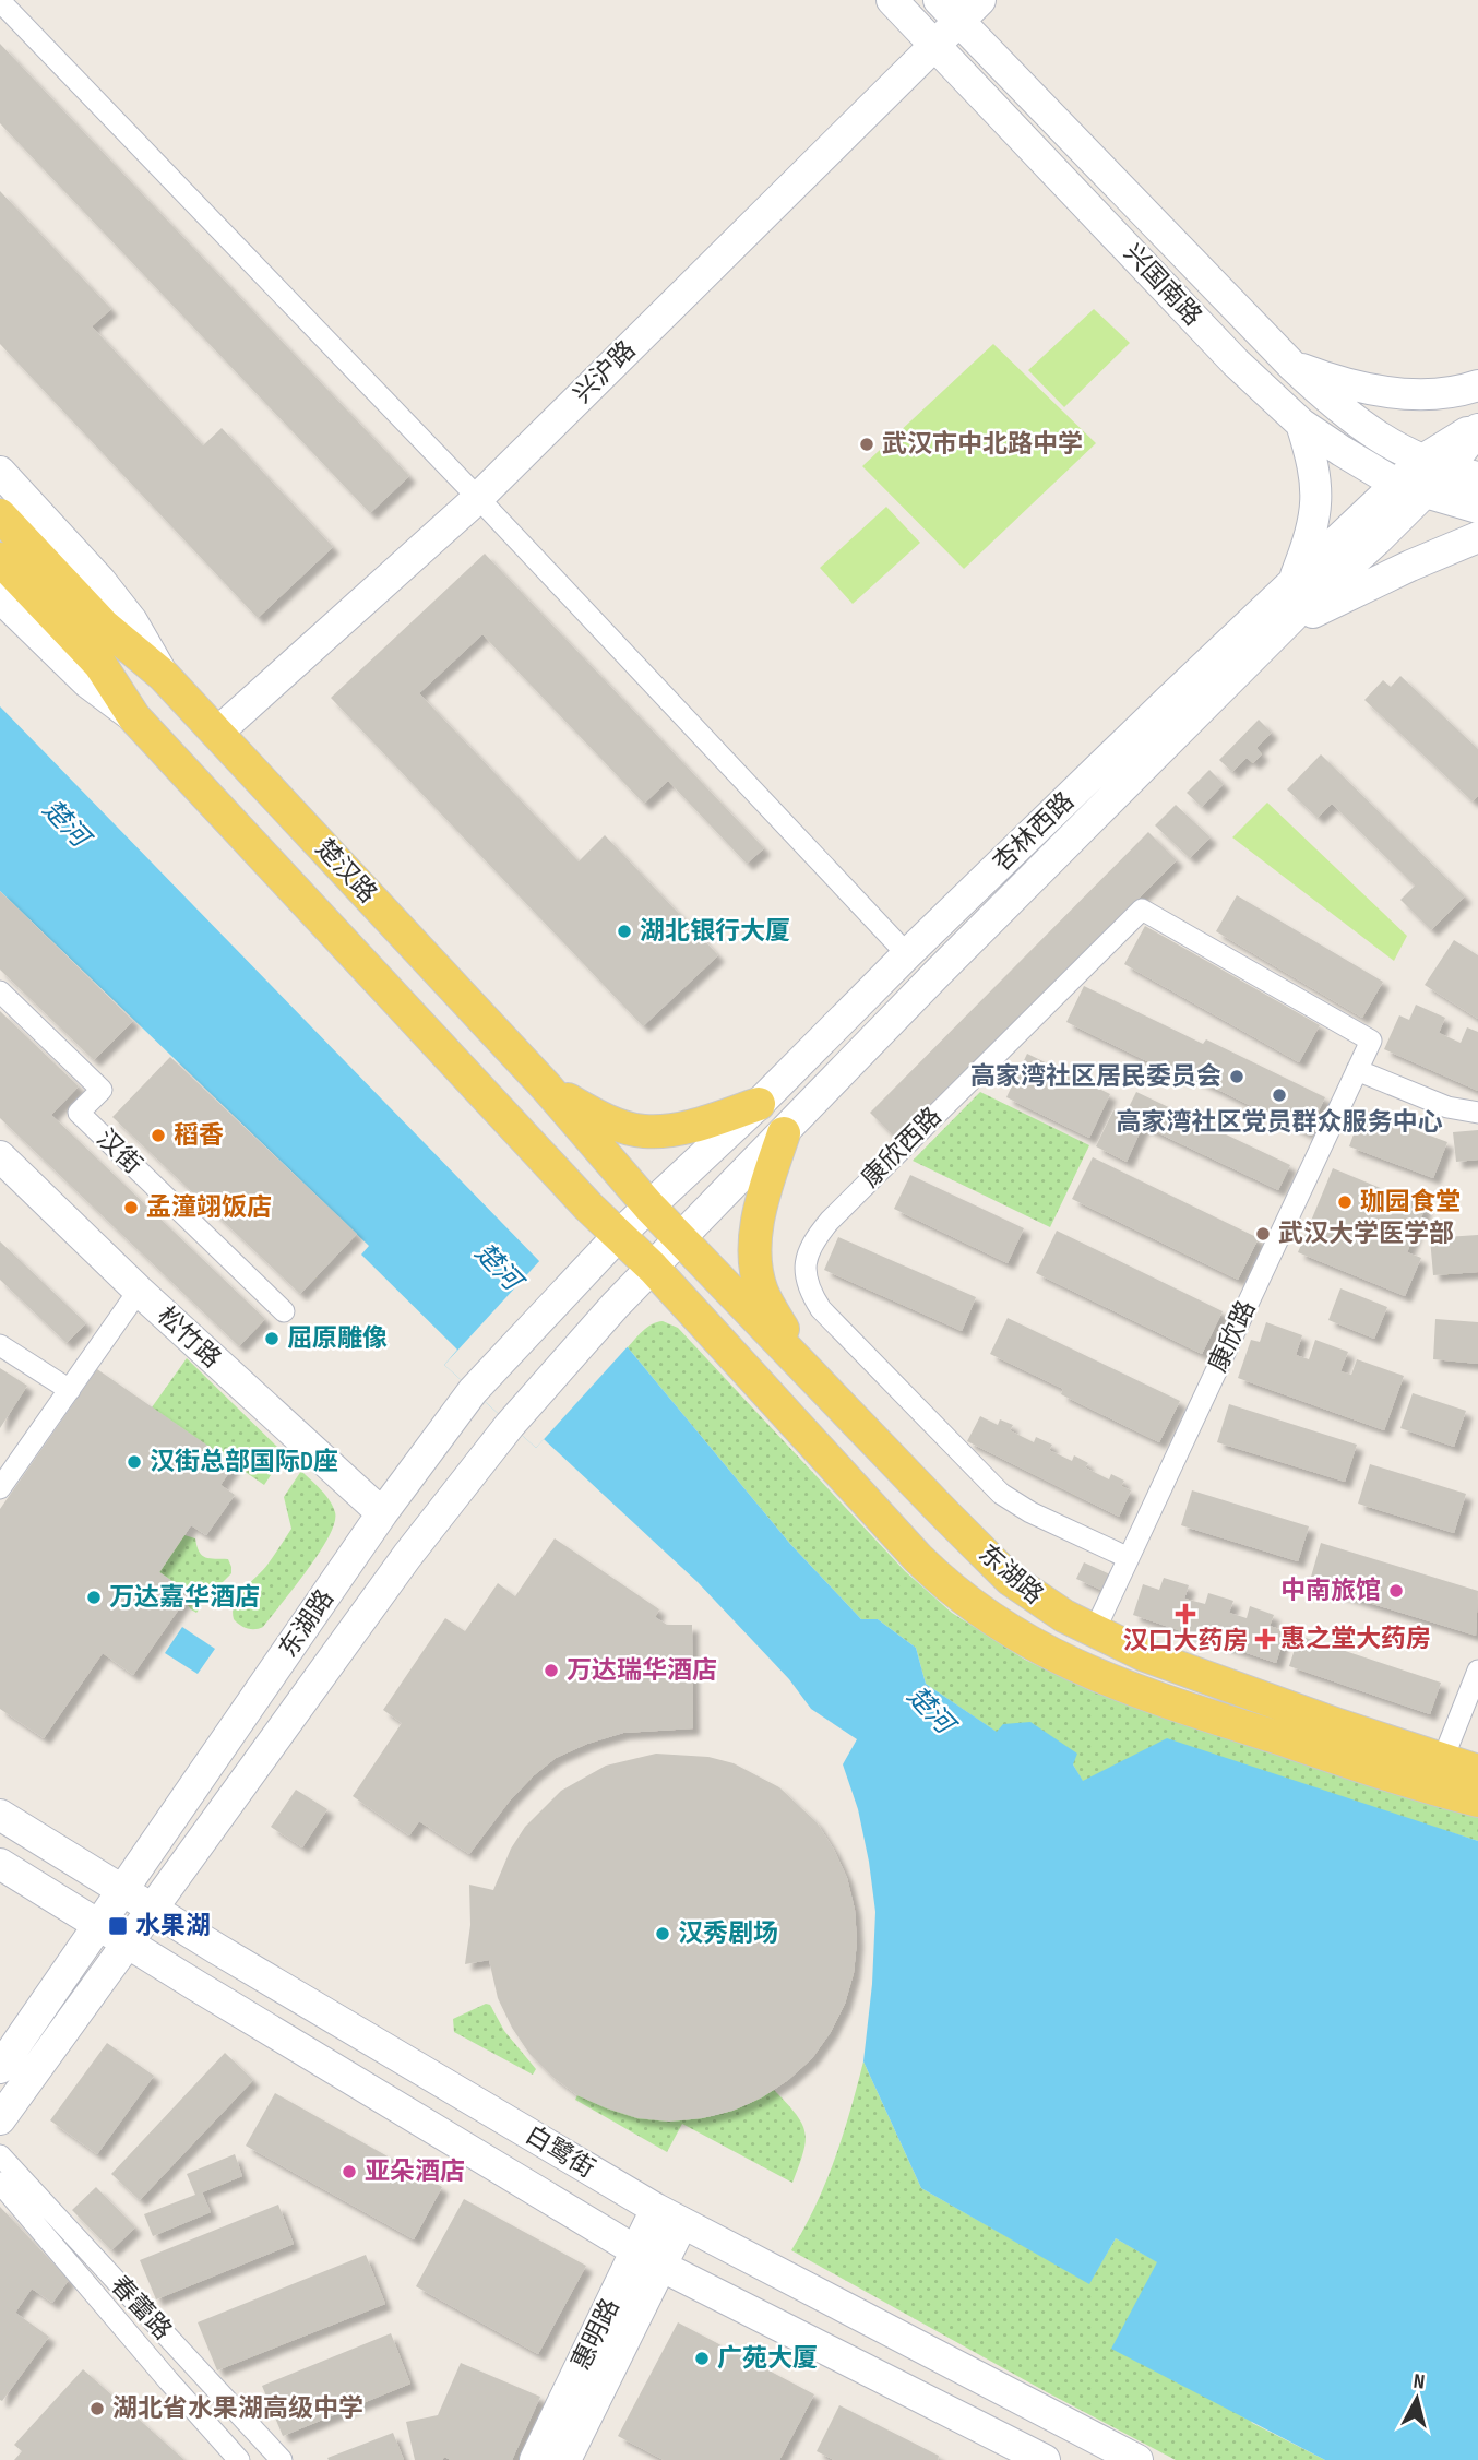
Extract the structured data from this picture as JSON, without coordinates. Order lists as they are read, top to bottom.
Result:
{
  "streets": {
    "main road": [
      "兴国南路",
      "兴沪路",
      "杏林西路",
      "楚汉路",
      "松竹路",
      "东湖路",
      "白鹭街",
      "惠明路"
    ],
    "street": [
      "康欣西路",
      "汉街",
      "康欣路",
      "春蕾路"
    ]
  },
  "crossings": [
    ["兴国南路", "兴沪路"],
    ["兴国南路", "杏林西路"],
    ["兴沪路", "楚汉路"],
    ["杏林西路", "楚汉路"],
    ["杏林西路", "东湖路"],
    ["楚汉路", "东湖路"],
    ["康欣西路", "康欣路"],
    ["康欣路", "东湖路"],
    ["松竹路", "东湖路"],
    ["东湖路", "白鹭街"],
    ["白鹭街", "惠明路"]
  ],
  "water": ["楚河"],
  "places": {
    "other": [
      "武汉市中北路中学",
      "湖北银行大厦",
      "高家湾社区居民委员会",
      "高家湾社区党员群众服务中心",
      "稻香",
      "珈园食堂",
      "孟潼翊饭店",
      "武汉大学医学部",
      "屈原雕像",
      "汉街总部国际D座",
      "中南旅馆",
      "万达嘉华酒店",
      "万达瑞华酒店",
      "汉秀剧场",
      "亚朵酒店",
      "广苑大厦",
      "湖北省水果湖高级中学"
    ],
    "health": ["汉口大药房", "惠之堂大药房"],
    "transit": ["水果湖"]
  },
  "north": "top"
}
